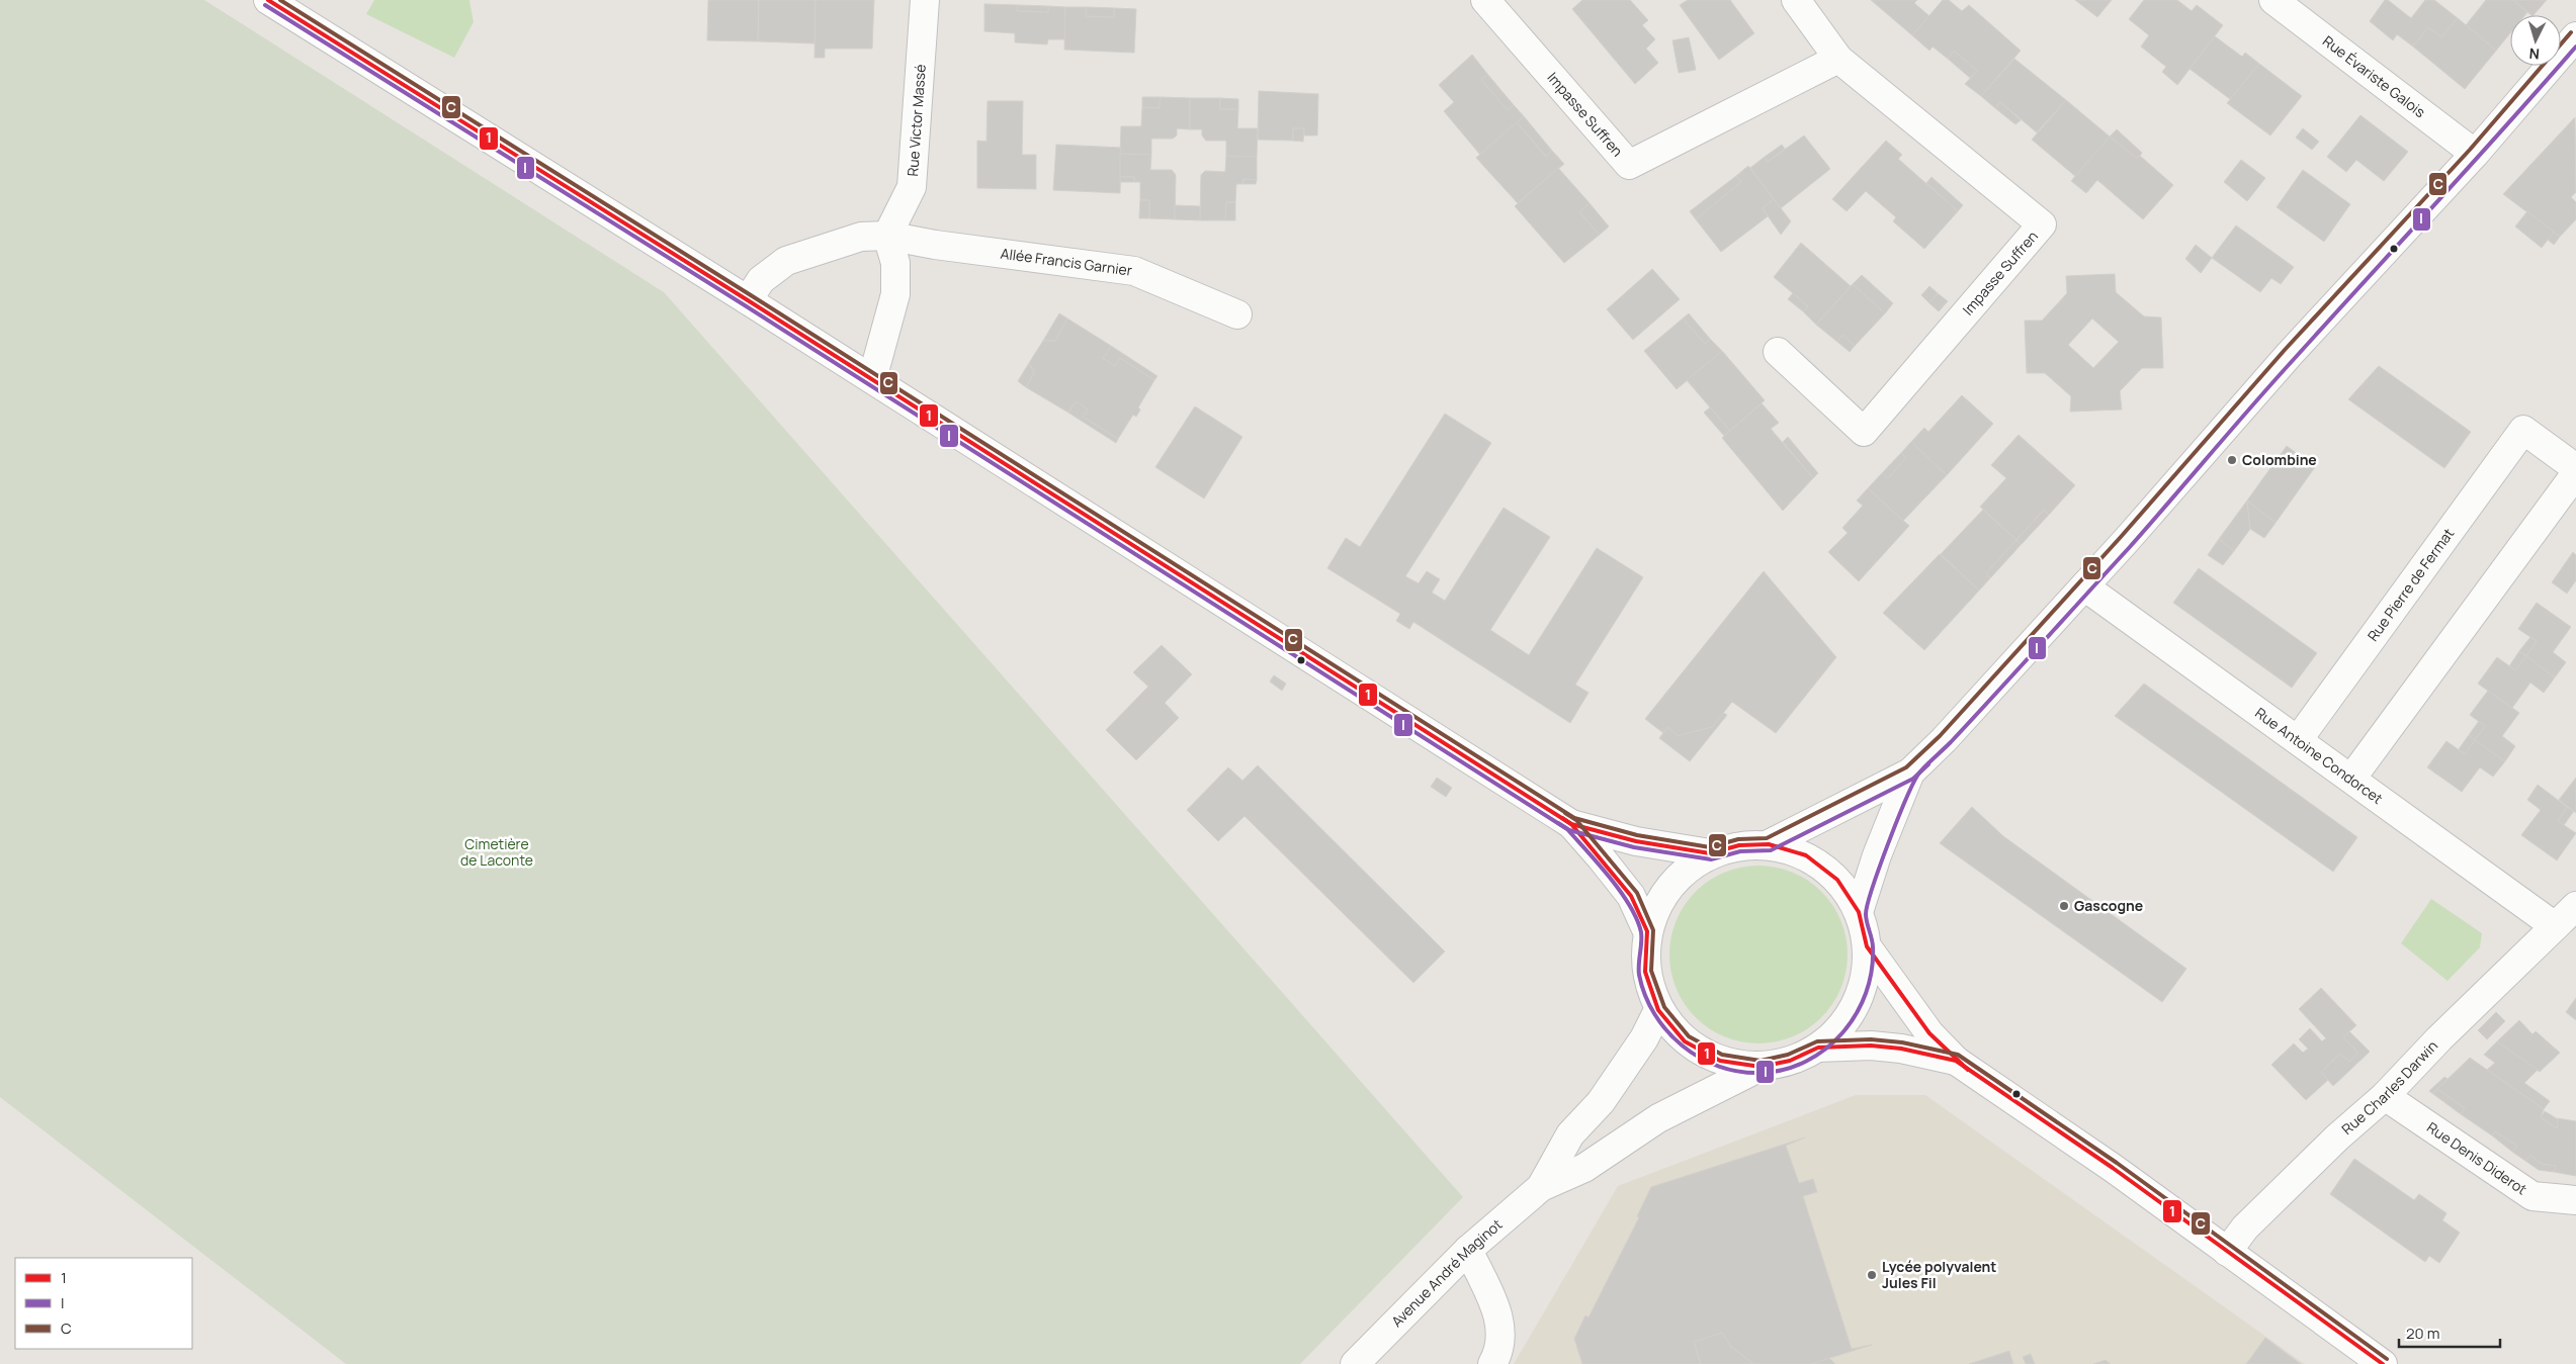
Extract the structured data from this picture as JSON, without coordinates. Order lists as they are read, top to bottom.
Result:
{
  "streets": {
    "street": [
      "Rue Évariste Galois",
      "Impasse Suffren",
      "Rue Victor Massé",
      "Allée Francis Garnier",
      "Rue Pierre de Fermat",
      "Rue Antoine Condorcet",
      "Rue Charles Darwin",
      "Rue Denis Diderot",
      "Avenue André Maginot"
    ]
  },
  "crossings": [
    ["Rue Victor Massé", "Allée Francis Garnier"],
    ["Rue Pierre de Fermat", "Rue Antoine Condorcet"],
    ["Rue Antoine Condorcet", "Rue Charles Darwin"],
    ["Rue Charles Darwin", "Rue Denis Diderot"]
  ],
  "parks": ["Cimetière de Laconte"],
  "places": ["Colombine", "Gascogne", "Lycée polyvalent Jules Fil"],
  "lines": ["transit line 1", "transit line C", "transit line I"],
  "legend": ["1", "I", "C"],
  "scale_bar": "20 m",
  "north": "bottom"
}
